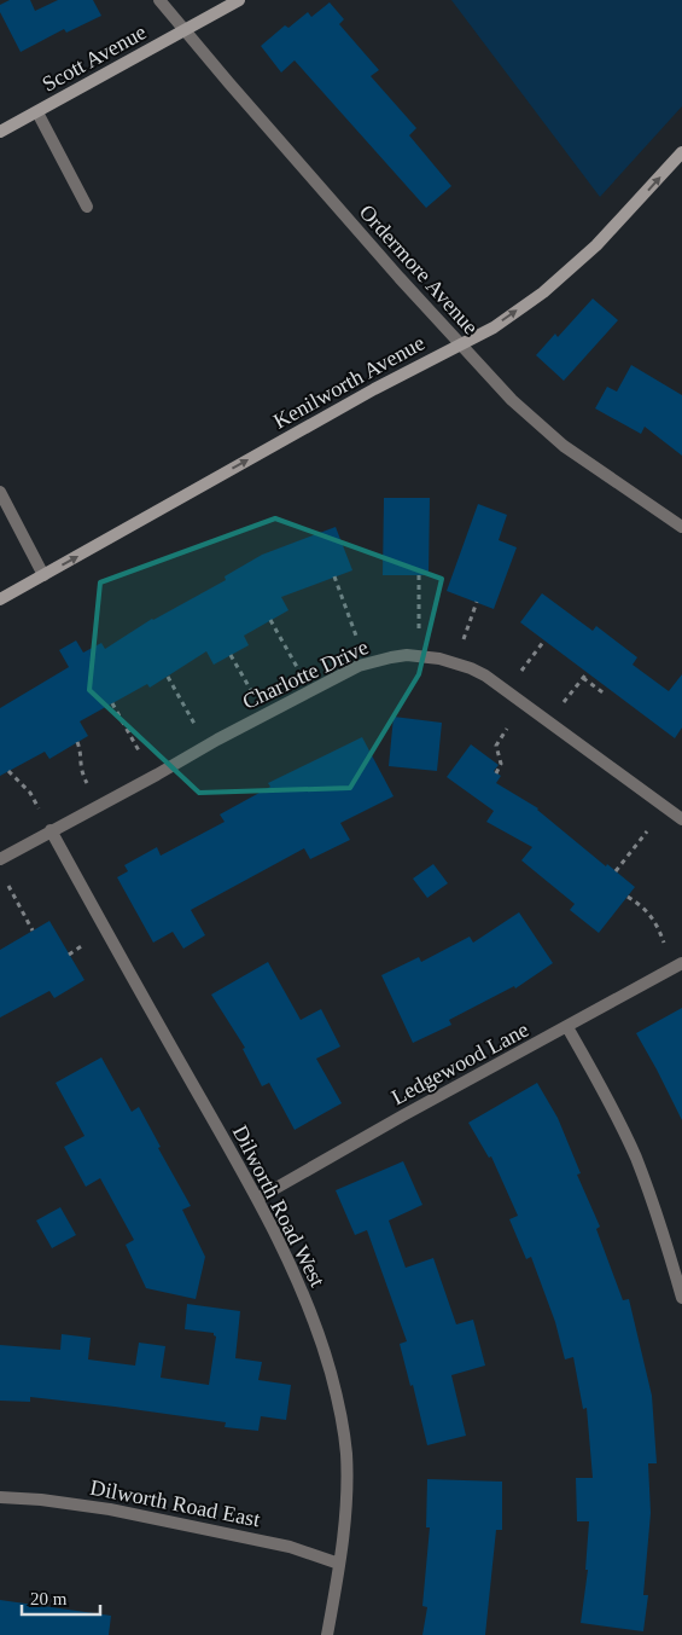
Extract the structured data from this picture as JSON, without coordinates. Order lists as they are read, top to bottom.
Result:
{
  "streets": {
    "main road": ["Scott Avenue", "Kenilworth Avenue"],
    "street": [
      "Ordermore Avenue",
      "Charlotte Drive",
      "Ledgewood Lane",
      "Dilworth Road West",
      "Dilworth Road East"
    ]
  },
  "crossings": [
    ["Scott Avenue", "Ordermore Avenue"],
    ["Ordermore Avenue", "Kenilworth Avenue"],
    ["Charlotte Drive", "Dilworth Road West"],
    ["Ledgewood Lane", "Dilworth Road West"],
    ["Dilworth Road West", "Dilworth Road East"]
  ],
  "one_way": ["Kenilworth Avenue"],
  "scale_bar": "20 m"
}
